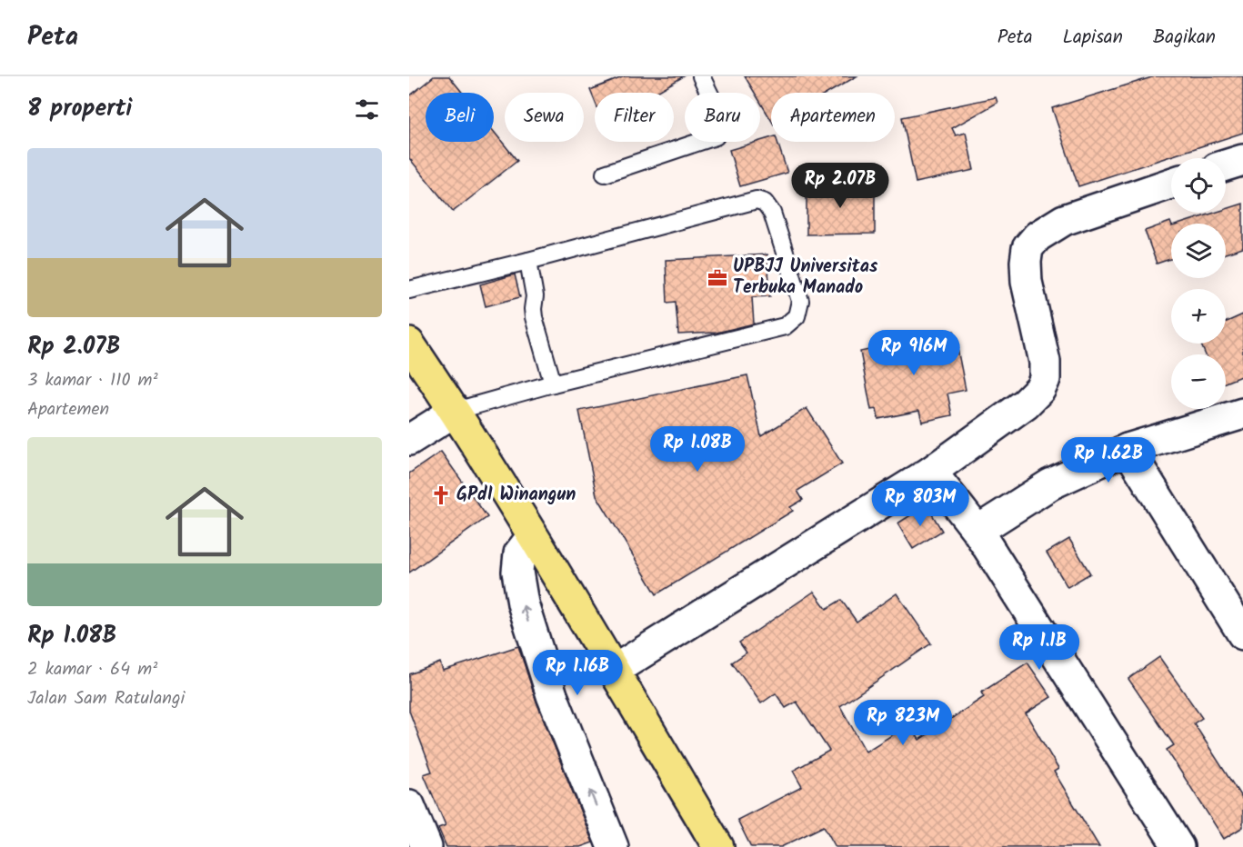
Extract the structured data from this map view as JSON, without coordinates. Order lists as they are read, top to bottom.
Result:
{
  "places": {
    "office": ["UPBJJ Universitas Terbuka Manado"],
    "church": ["GPdI Winangun"]
  },
  "page": {
    "header": "Peta",
    "nav": ["Peta", "Lapisan", "Bagikan"],
    "heading": "8 properti",
    "chip": [
      "Beli",
      "Sewa",
      "Filter",
      "Baru",
      "Apartemen"
    ],
    "list": [
      {
        "name": "Rp 2.07B",
        "note": "3 kamar · 110 m² · Apartemen"
      },
      {
        "name": "Rp 1.08B",
        "note": "2 kamar · 64 m² · Jalan Sam Ratulangi"
      }
    ],
    "map_buttons": ["+", "−"],
    "price": [
      "Rp 2.07B",
      "Rp 916M",
      "Rp 1.08B",
      "Rp 1.62B",
      "Rp 803M",
      "Rp 1.1B",
      "Rp 1.16B",
      "Rp 823M"
    ]
  }
}
